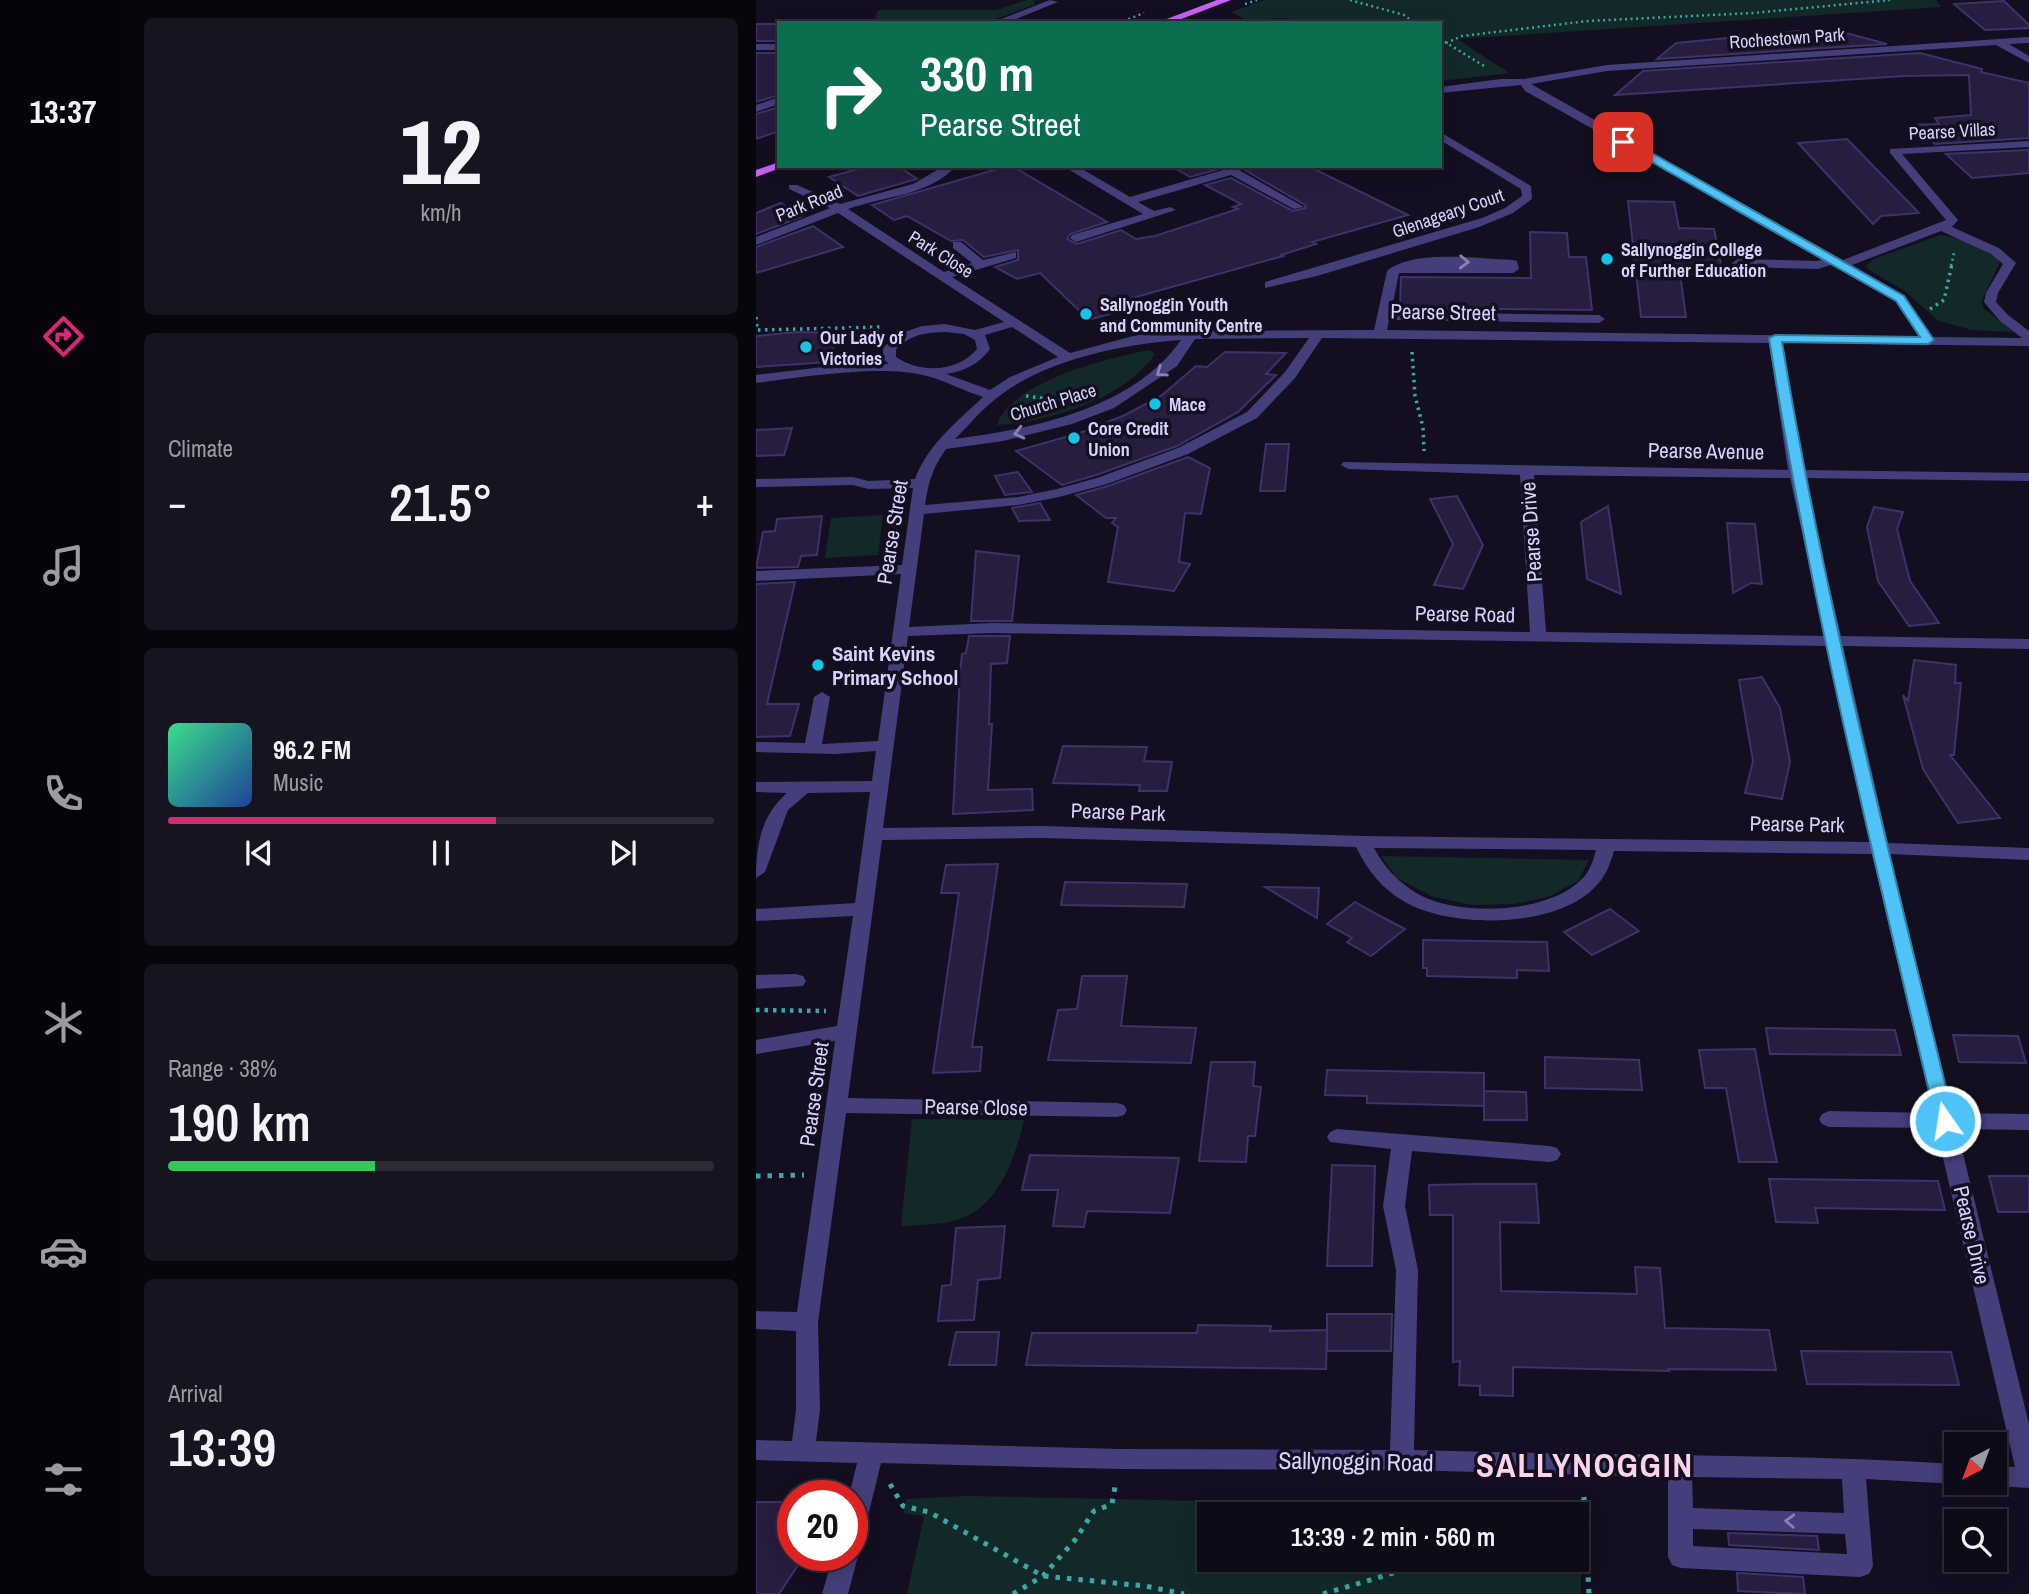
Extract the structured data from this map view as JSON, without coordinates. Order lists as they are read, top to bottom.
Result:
{
  "streets": {
    "street": [
      "Rochestown Park",
      "Pearse Villas",
      "Park Road",
      "Glenageary Court",
      "Park Close",
      "Pearse Street",
      "Church Place",
      "Pearse Avenue",
      "Pearse Drive",
      "Pearse Road",
      "Pearse Park",
      "Pearse Close",
      "Sallynoggin Road"
    ]
  },
  "crossings": [
    ["Park Road", "Park Close"],
    ["Park Close", "Pearse Street"],
    ["Pearse Street", "Church Place"],
    ["Pearse Street", "Pearse Drive"],
    ["Pearse Street", "Pearse Road"],
    ["Pearse Street", "Pearse Park"],
    ["Pearse Street", "Pearse Close"],
    ["Pearse Street", "Sallynoggin Road"],
    ["Pearse Avenue", "Pearse Drive"],
    ["Pearse Drive", "Pearse Road"],
    ["Pearse Drive", "Pearse Park"]
  ],
  "districts": ["SALLYNOGGIN"],
  "places": [
    "Sallynoggin College of Further Education",
    "Sallynoggin Youth and Community Centre",
    "Our Lady of Victories",
    "Mace",
    "Core Credit Union",
    "Saint Kevins Primary School"
  ],
  "north": "bottom left",
  "page": {
    "tabs": "13:37",
    "tile": [
      ["12", "km/h"],
      "Climate",
      ["Range · 38%", "190 km"],
      ["Arrival", "13:39"]
    ],
    "turn": ["330 m", "Pearse Street"],
    "heat": ["−", "21.5°", "+"],
    "song": ["96.2 FM", "Music"],
    "limit": "20",
    "trip": "13:39 · 2 min · 560 m"
  }
}
